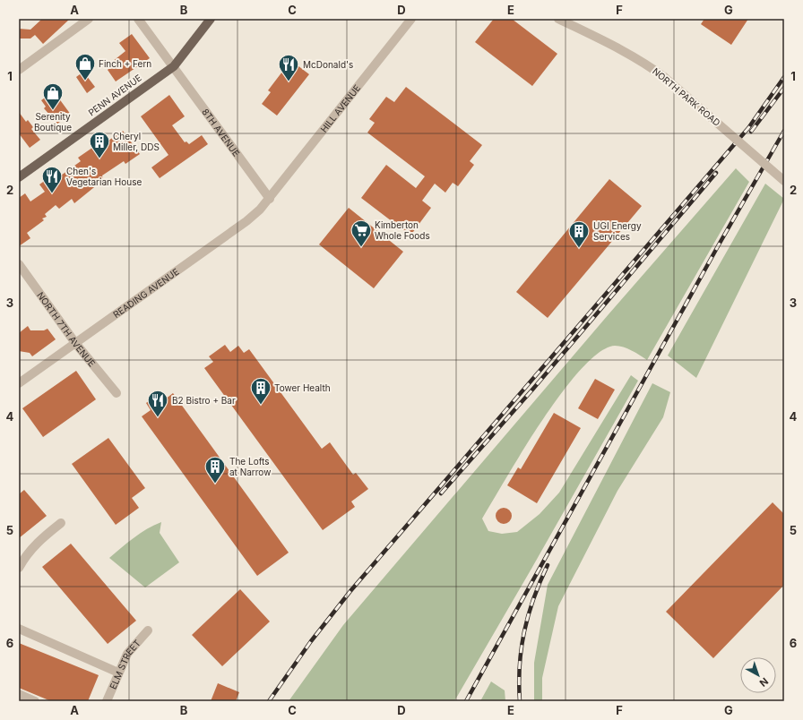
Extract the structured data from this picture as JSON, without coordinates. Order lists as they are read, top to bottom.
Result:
{
  "streets": {
    "main road": ["PENN AVENUE"],
    "street": [
      "NORTH PARK ROAD",
      "HILL AVENUE",
      "8TH AVENUE",
      "READING AVENUE",
      "NORTH 7TH AVENUE",
      "ELM STREET"
    ]
  },
  "crossings": [
    ["PENN AVENUE", "8TH AVENUE"],
    ["HILL AVENUE", "8TH AVENUE"],
    ["HILL AVENUE", "READING AVENUE"],
    ["8TH AVENUE", "READING AVENUE"],
    ["READING AVENUE", "NORTH 7TH AVENUE"]
  ],
  "places": {
    "shop": ["Finch + Fern", "Serenity Boutique"],
    "restaurant": ["McDonald's", "Chen's Vegetarian House", "B2 Bistro + Bar"],
    "building": [
      "Cheryl Miller, DDS",
      "UGI Energy Services",
      "Tower Health",
      "The Lofts at Narrow"
    ],
    "supermarket": ["Kimberton Whole Foods"]
  },
  "north": "bottom right",
  "grid": {
    "columns": [
      "A",
      "B",
      "C",
      "D",
      "E",
      "F",
      "G"
    ],
    "rows": [
      "1",
      "2",
      "3",
      "4",
      "5",
      "6"
    ]
  }
}
